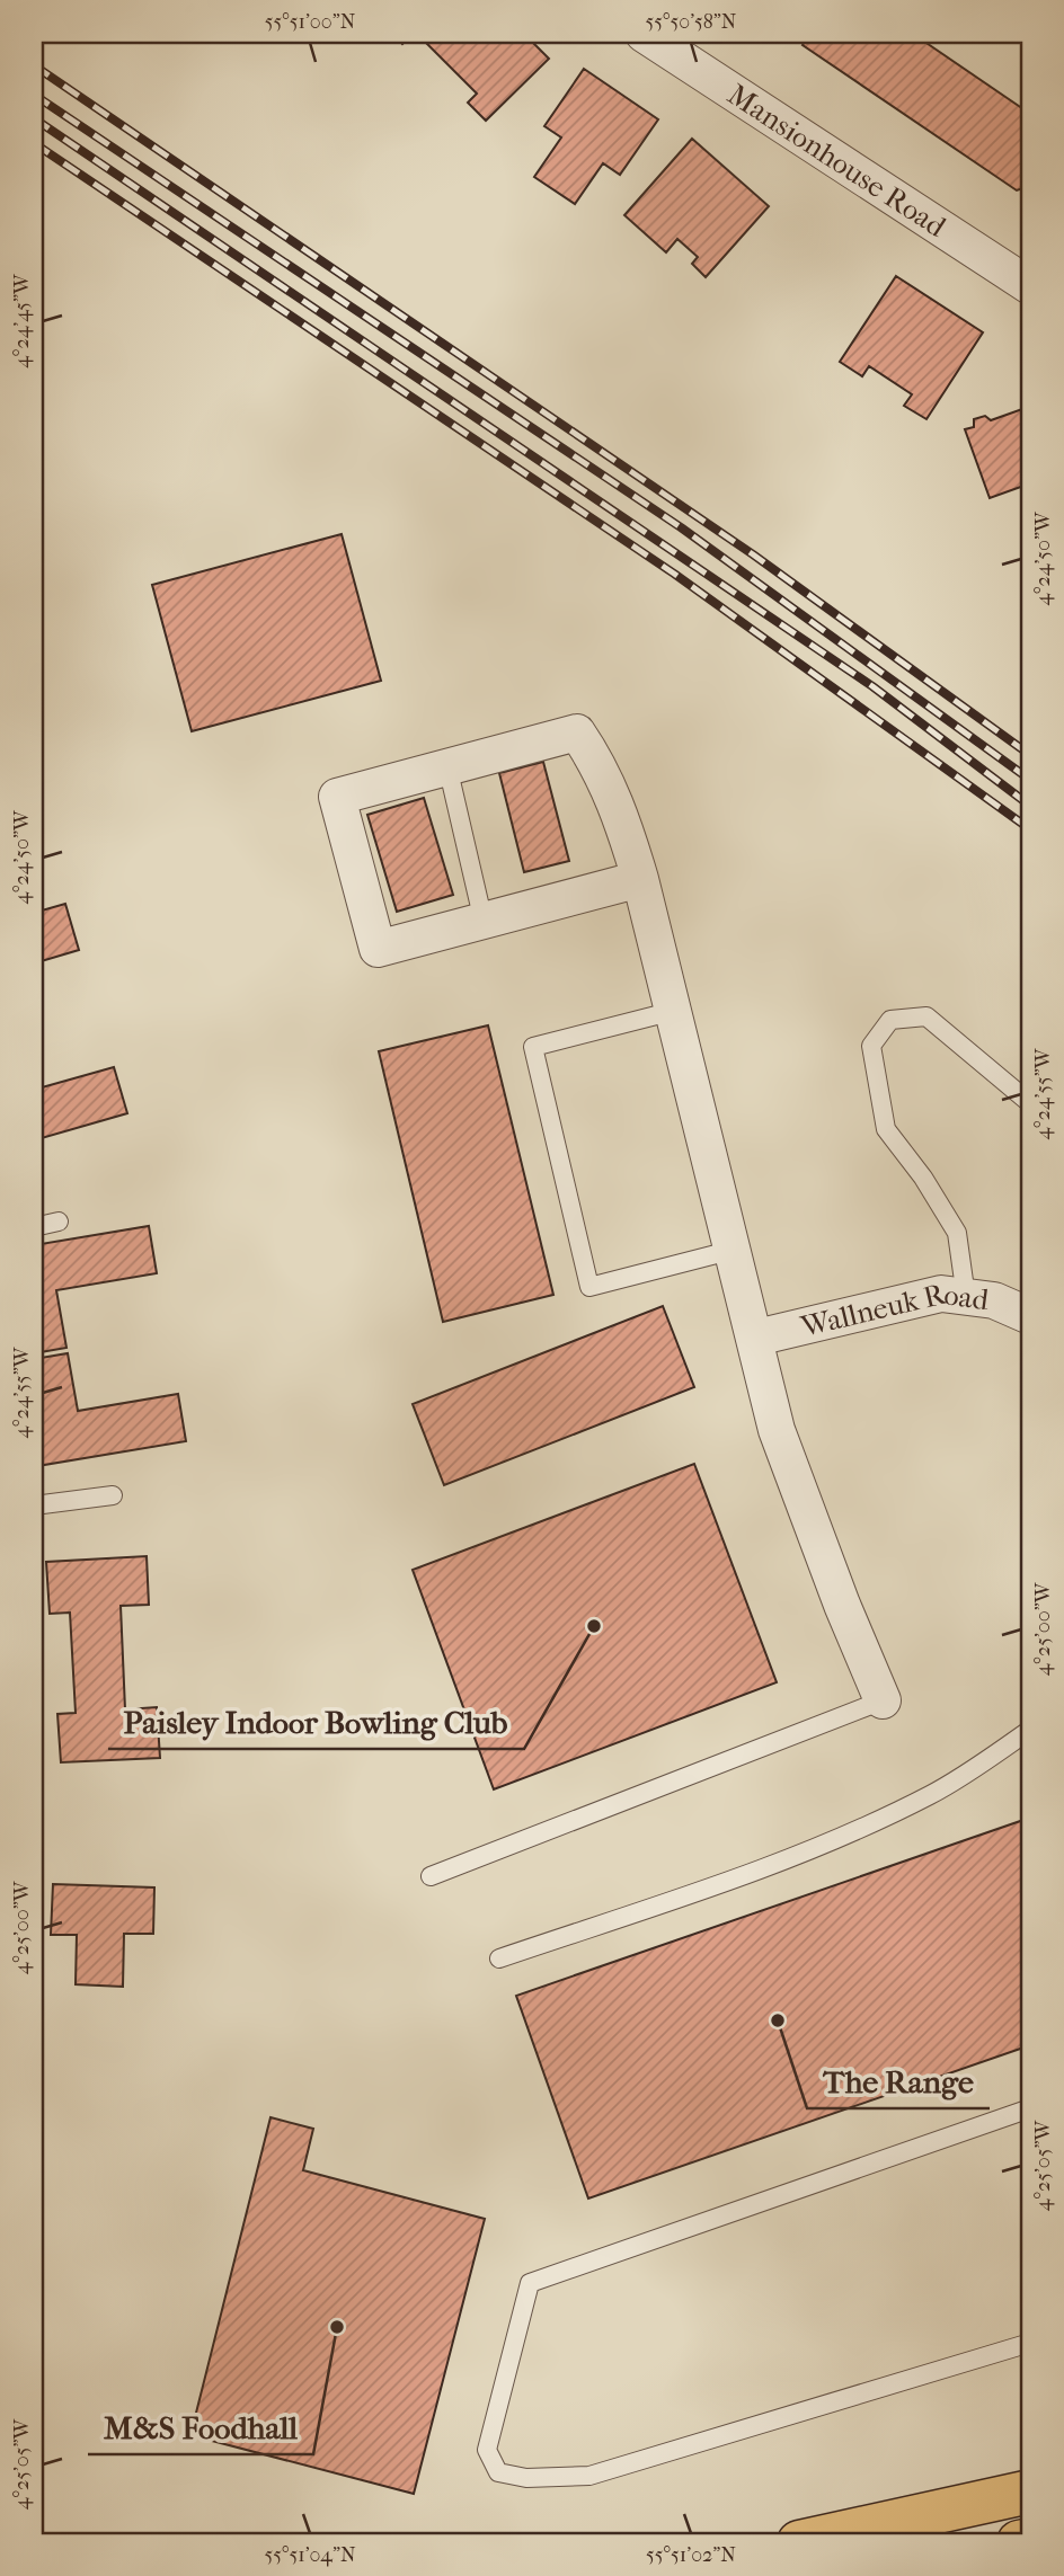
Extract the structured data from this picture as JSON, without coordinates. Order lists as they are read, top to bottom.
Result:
{
  "streets": {
    "street": ["Mansionhouse Road", "Wallneuk Road"]
  },
  "places": ["Paisley Indoor Bowling Club", "The Range", "M&S Foodhall"],
  "coordinates": [
    "55°51'00\"N",
    "55°50'58\"N",
    "4°24'45\"W",
    "4°24'50\"W",
    "4°24'55\"W",
    "4°25'00\"W",
    "4°25'05\"W",
    "55°51'04\"N",
    "55°51'02\"N"
  ]
}
